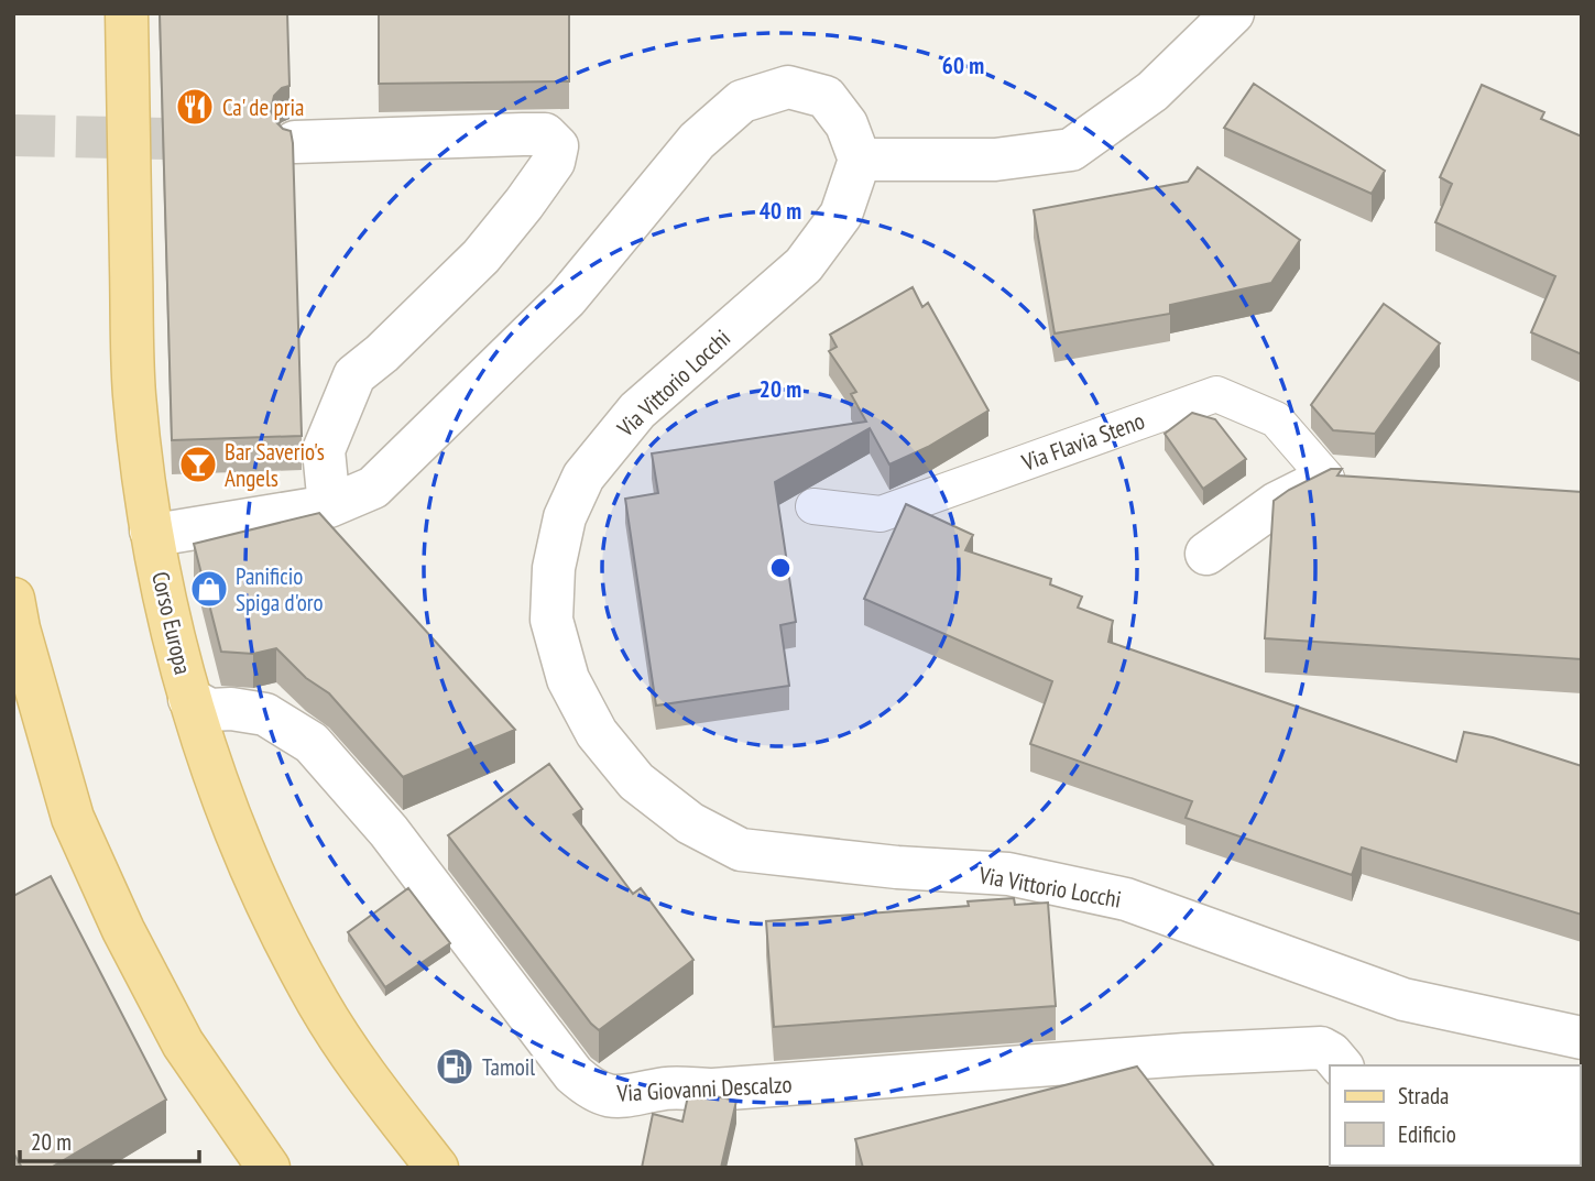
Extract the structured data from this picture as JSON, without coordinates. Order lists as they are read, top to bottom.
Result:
{
  "streets": {
    "main road": ["Corso Europa"],
    "street": ["Via Vittorio Locchi", "Via Flavia Steno", "Via Giovanni Descalzo"]
  },
  "crossings": [
    ["Corso Europa", "Via Giovanni Descalzo"]
  ],
  "places": {
    "restaurant": ["Ca' de pria"],
    "bar": ["Bar Saverio's Angels"],
    "shop": ["Panificio Spiga d'oro"],
    "fuel station": ["Tamoil"]
  },
  "legend": ["Strada", "Edificio"],
  "scale_bar": "20 m",
  "rings": ["60 m", "40 m", "20 m"]
}
